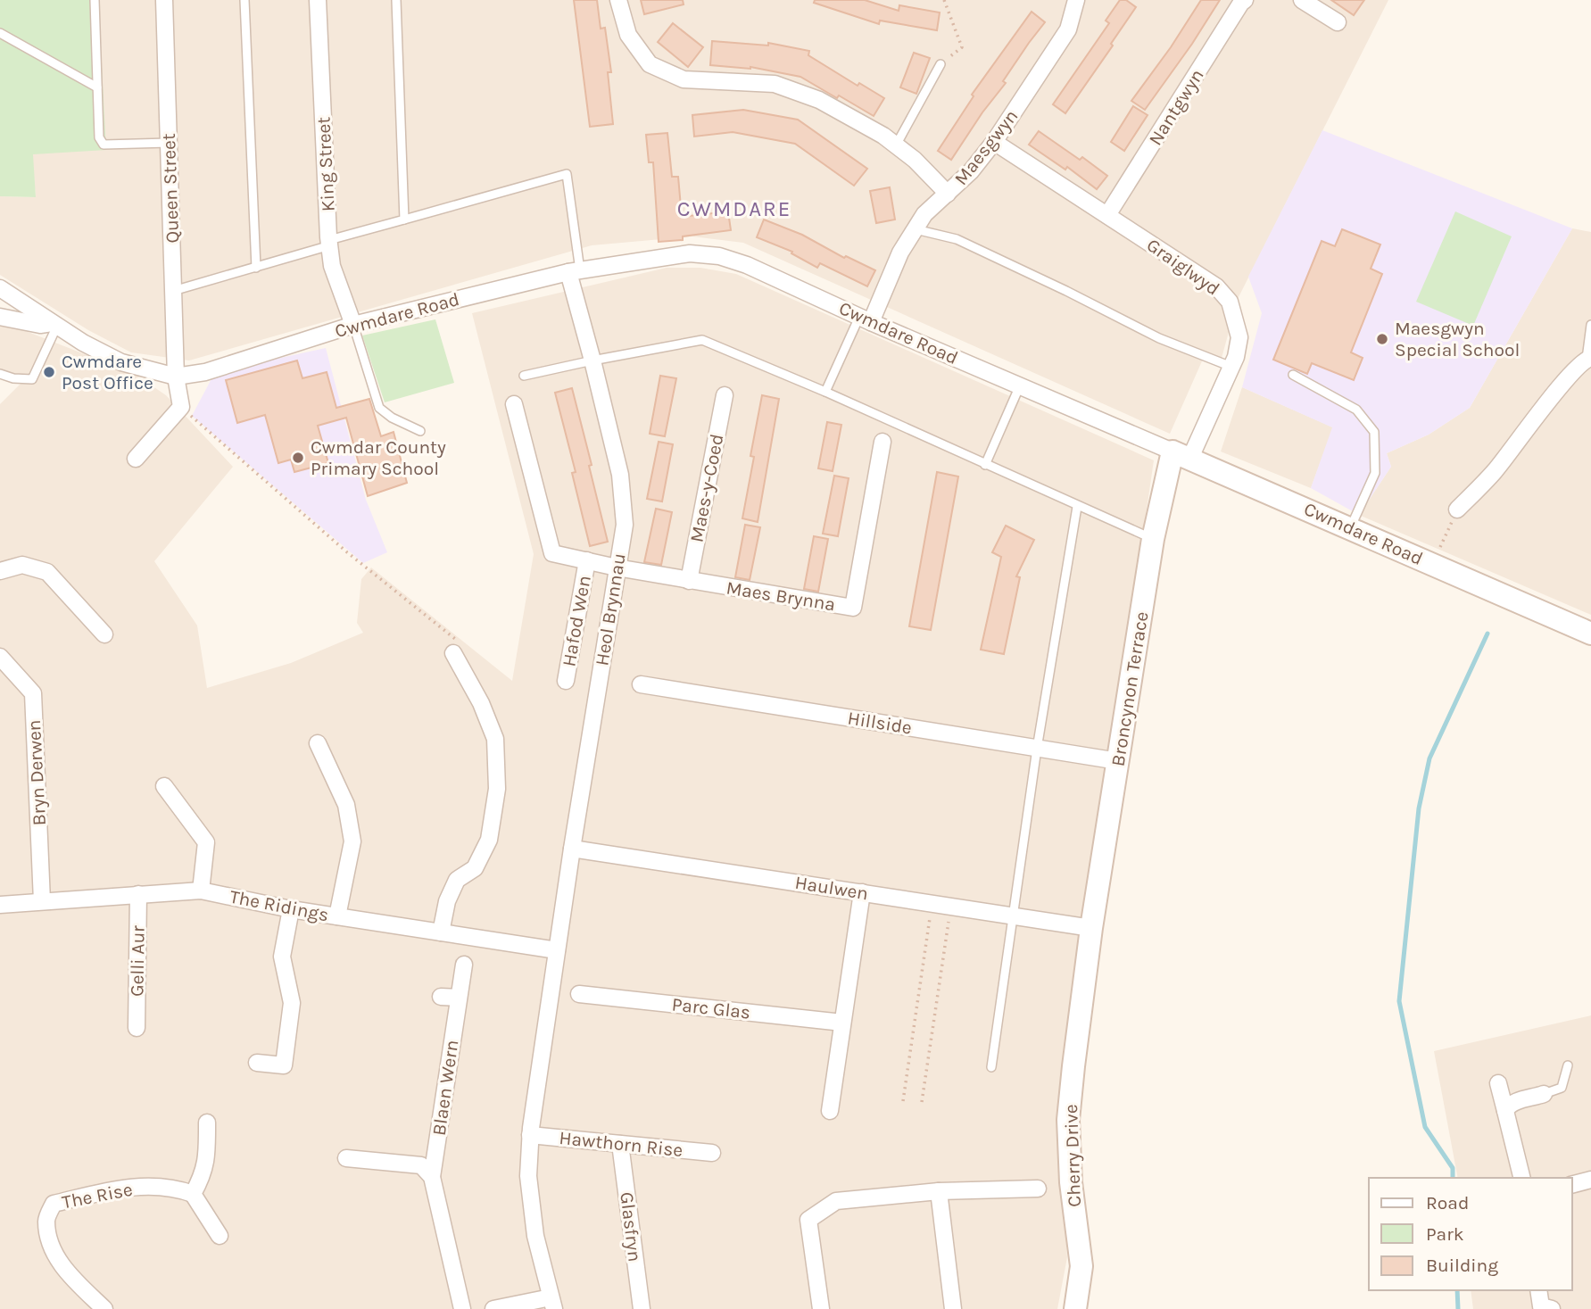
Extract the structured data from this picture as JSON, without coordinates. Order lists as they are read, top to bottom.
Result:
{
  "streets": {
    "street": [
      "Nantgwyn",
      "Maesgwyn",
      "King Street",
      "Queen Street",
      "Graiglwyd",
      "Cwmdare Road",
      "Maes-y-Coed",
      "Maes Brynna",
      "Heol Brynnau",
      "Hafod Wen",
      "Broncynon Terrace",
      "Hillside",
      "Bryn Derwen",
      "Haulwen",
      "The Ridings",
      "Gelli Aur",
      "Parc Glas",
      "Blaen Wern",
      "Hawthorn Rise",
      "Cherry Drive",
      "The Rise",
      "Glasfryn"
    ]
  },
  "crossings": [
    ["Nantgwyn", "Graiglwyd"],
    ["Maesgwyn", "Graiglwyd"],
    ["Maesgwyn", "Cwmdare Road"],
    ["King Street", "Cwmdare Road"],
    ["Queen Street", "Cwmdare Road"],
    ["Graiglwyd", "Cwmdare Road"],
    ["Graiglwyd", "Broncynon Terrace"],
    ["Cwmdare Road", "Heol Brynnau"],
    ["Cwmdare Road", "Broncynon Terrace"],
    ["Maes-y-Coed", "Maes Brynna"],
    ["Heol Brynnau", "Haulwen"],
    ["Heol Brynnau", "The Ridings"],
    ["Heol Brynnau", "Hawthorn Rise"],
    ["Broncynon Terrace", "Hillside"],
    ["Broncynon Terrace", "Haulwen"],
    ["Broncynon Terrace", "Cherry Drive"],
    ["Bryn Derwen", "The Ridings"],
    ["Haulwen", "Cherry Drive"],
    ["The Ridings", "Gelli Aur"],
    ["Hawthorn Rise", "Glasfryn"]
  ],
  "districts": ["CWMDARE"],
  "places": ["Maesgwyn Special School", "Cwmdare Post Office", "Cwmdar County Primary School"],
  "legend": ["Road", "Park", "Building"]
}
